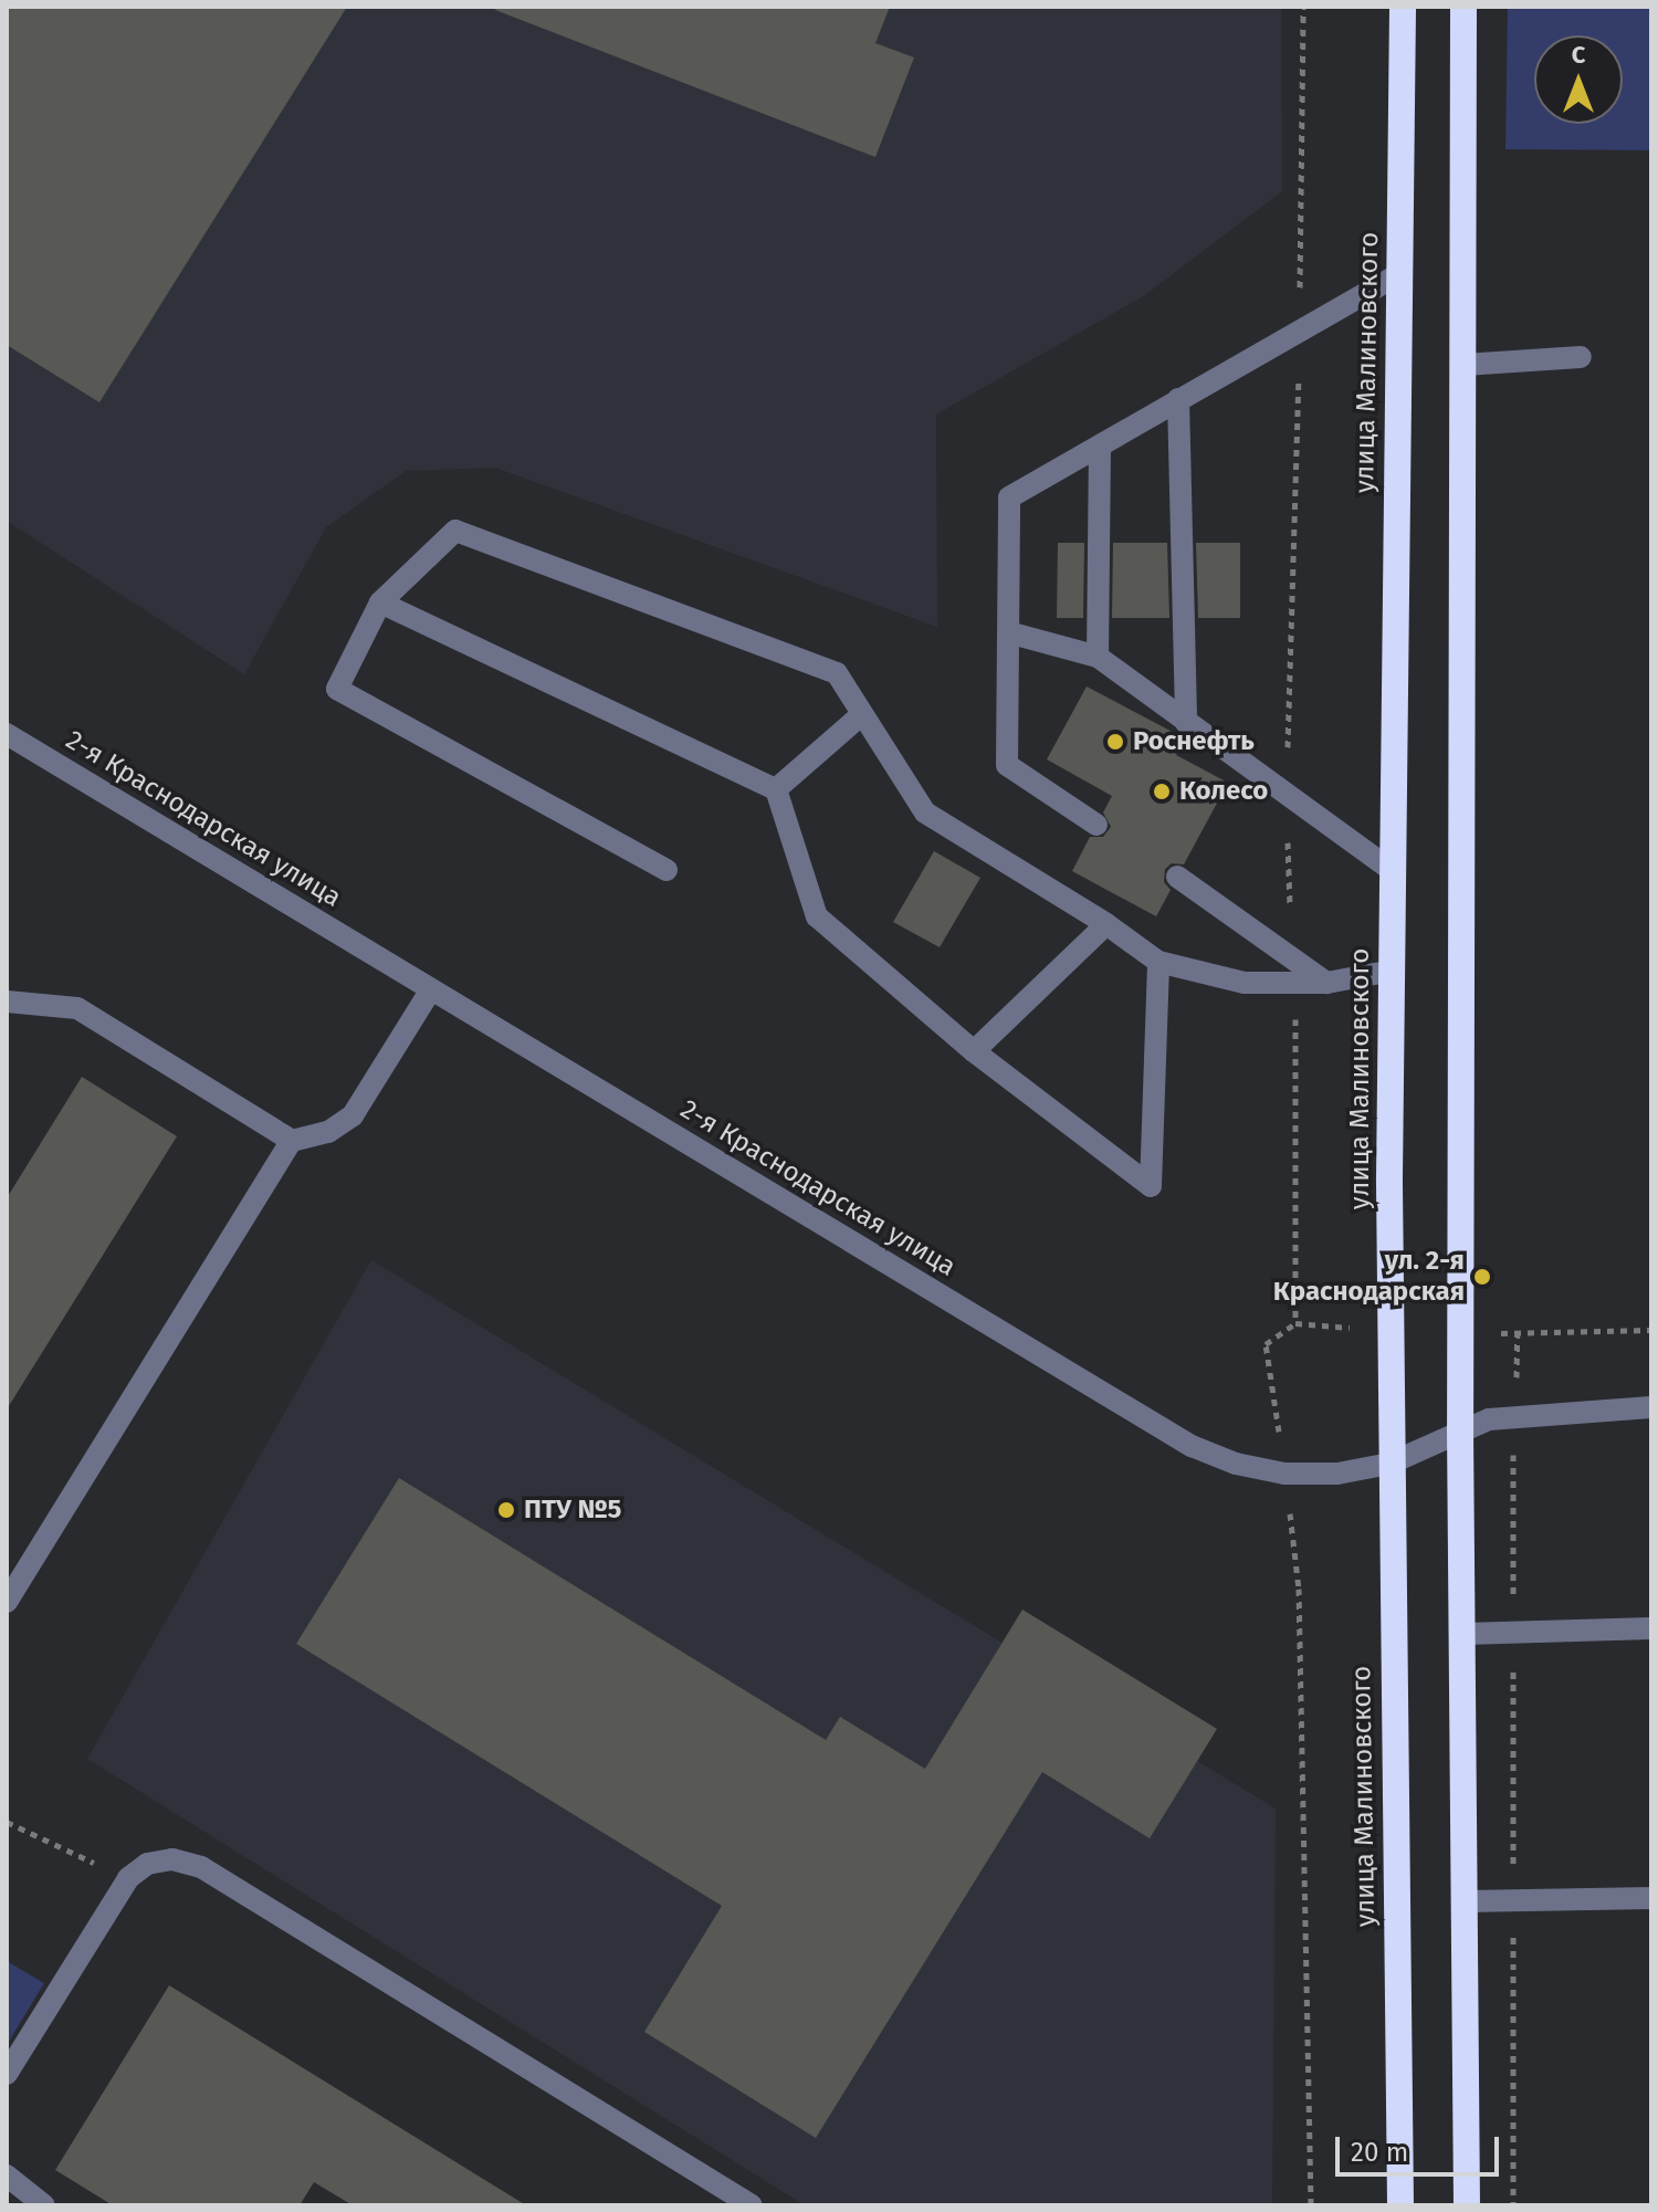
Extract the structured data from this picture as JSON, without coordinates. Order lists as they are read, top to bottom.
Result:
{
  "streets": {
    "highway": ["улица Малиновского"],
    "street": ["2-я Краснодарская улица"]
  },
  "crossings": [
    ["улица Малиновского", "2-я Краснодарская улица"]
  ],
  "places": [
    "Роснефть",
    "Колесо",
    "ул. 2-я Краснодарская",
    "ПТУ №5"
  ],
  "scale_bar": "20 m",
  "north": "top"
}
